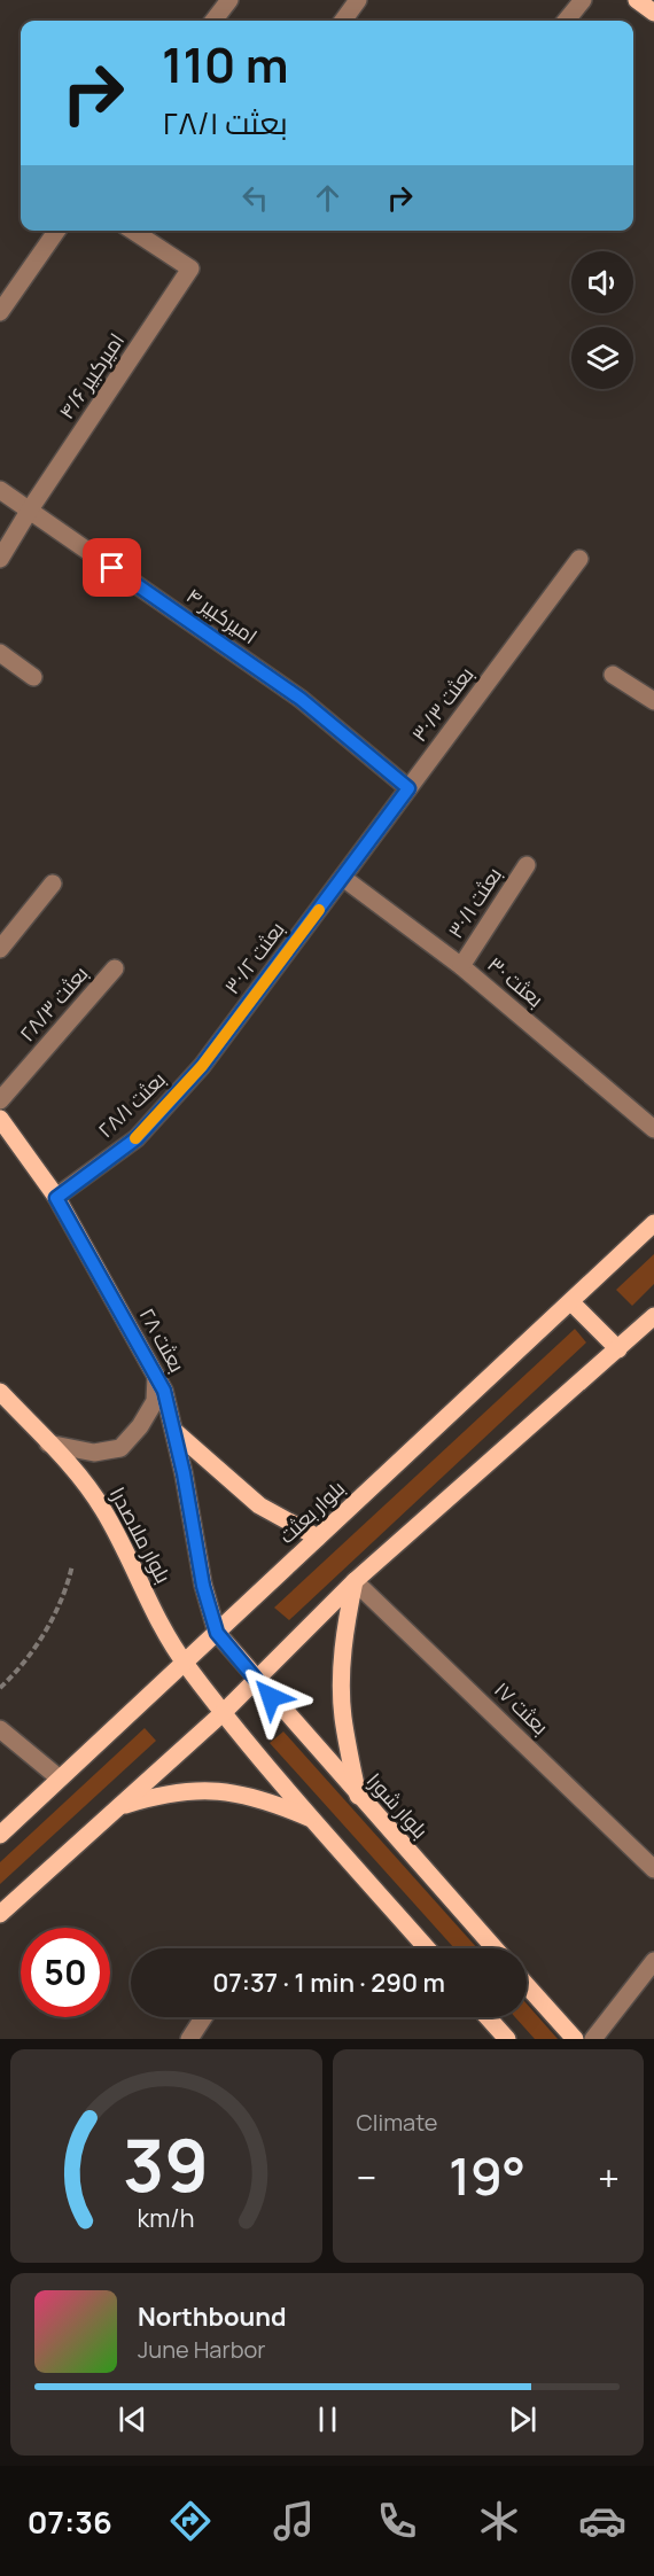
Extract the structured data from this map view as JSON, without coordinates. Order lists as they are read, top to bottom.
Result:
{
  "streets": {
    "main road": [
      "بعثت ۲۸",
      "بلوار بعثت",
      "بلوار ملاصدرا",
      "بلوار شورا"
    ],
    "street": [
      "امیرکبیر ۴/۶",
      "امیرکبیر ۴",
      "بعثت ۳۰/۳",
      "بعثت ۳۰/۱",
      "بعثت ۳۰/۲",
      "بعثت ۳۰",
      "بعثت ۲۸/۳",
      "بعثت ۲۸/۱",
      "بعثت ۱۷"
    ]
  },
  "crossings": [
    ["امیرکبیر ۴/۶", "امیرکبیر ۴"],
    ["امیرکبیر ۴", "بعثت ۳۰/۳"],
    ["بعثت ۳۰/۳", "بعثت ۳۰/۲"],
    ["بعثت ۳۰/۳", "بعثت ۳۰"],
    ["بعثت ۳۰/۱", "بعثت ۳۰"],
    ["بعثت ۳۰/۲", "بعثت ۳۰"],
    ["بعثت ۳۰/۲", "بعثت ۲۸/۱"],
    ["بعثت ۲۸/۱", "بعثت ۲۸"],
    ["بعثت ۲۸", "بلوار بعثت"],
    ["بعثت ۲۸", "بلوار شورا"],
    ["بلوار بعثت", "بلوار ملاصدرا"]
  ],
  "page": {
    "turn": ["110 m", "بعثت ۲۸/۱"],
    "limit": "50",
    "trip": "07:37 · 1 min · 290 m",
    "tile": "Climate",
    "heat": ["−", "19°", "+"],
    "song": ["Northbound", "June Harbor"],
    "tabs": "07:36",
    "gauge": ["39", "km/h"]
  }
}
